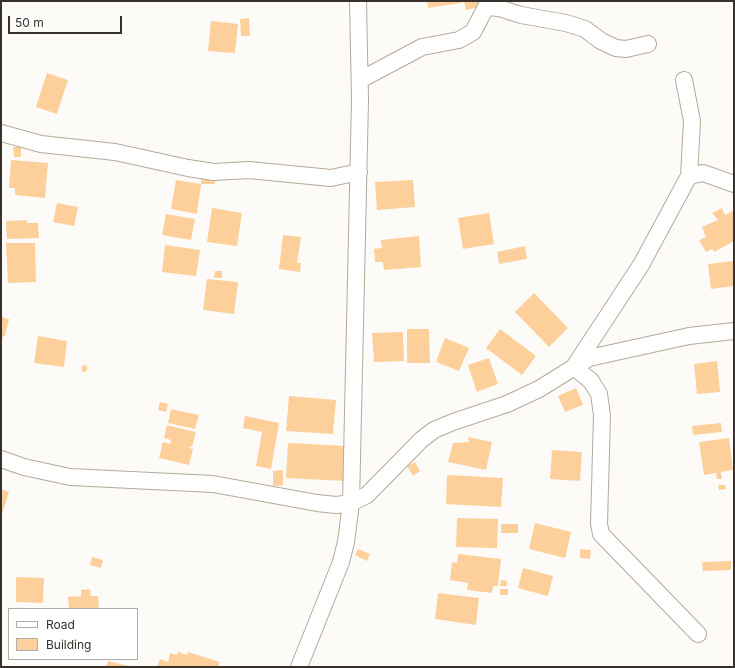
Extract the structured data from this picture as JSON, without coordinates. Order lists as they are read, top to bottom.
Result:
{
  "legend": ["Road", "Building"],
  "scale_bar": "50 m"
}
